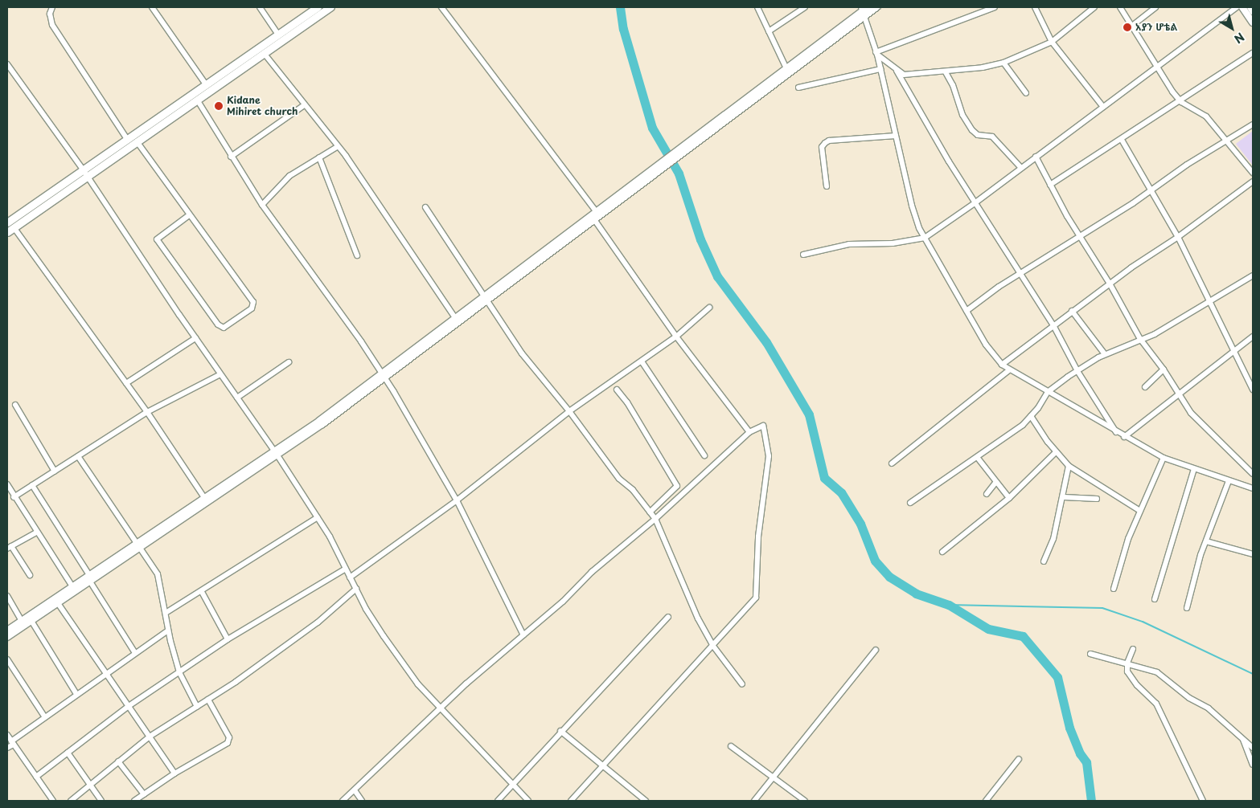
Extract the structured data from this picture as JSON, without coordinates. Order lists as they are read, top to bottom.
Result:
{
  "places": ["አያን ሆቴል", "Kidane Mihiret church"],
  "north": "bottom right"
}
